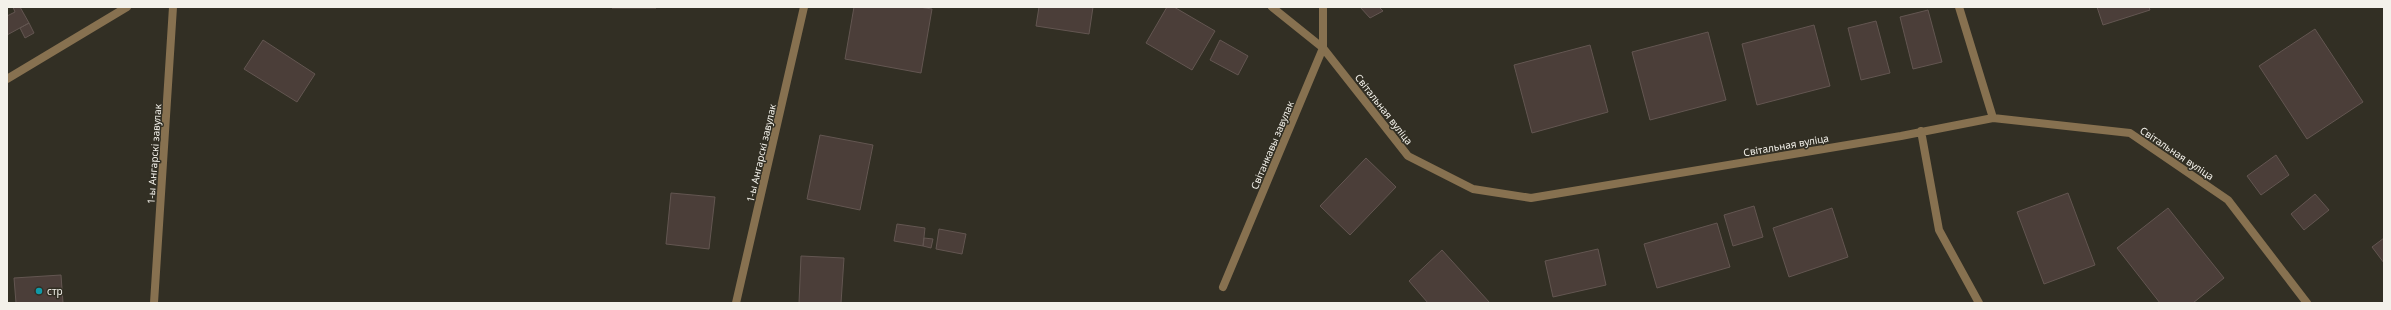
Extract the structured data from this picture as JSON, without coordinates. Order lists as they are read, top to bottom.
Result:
{
  "streets": {
    "street": ["Світальная вуліца", "Світанкавы завулак", "1-ы Ангарскі завулак"]
  },
  "crossings": [
    ["Світальная вуліца", "Світанкавы завулак"]
  ],
  "places": ["стр"]
}
